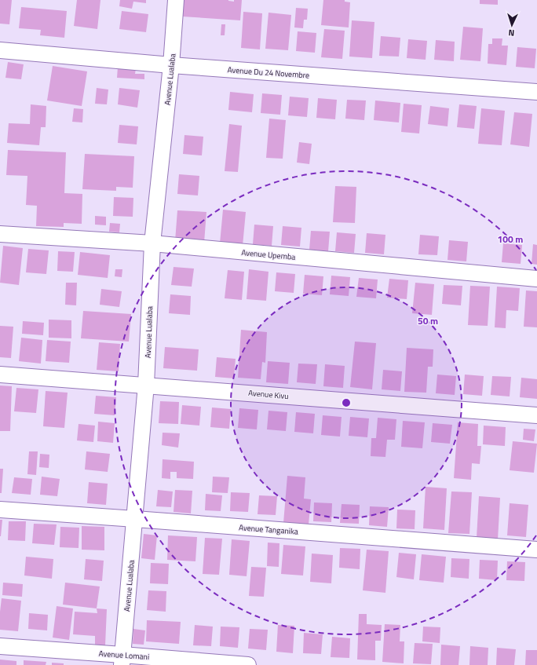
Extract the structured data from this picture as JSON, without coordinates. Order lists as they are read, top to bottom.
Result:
{
  "streets": {
    "street": [
      "Avenue Du 24 Novembre",
      "Avenue Lualaba",
      "Avenue Upemba",
      "Avenue Kivu",
      "Avenue Tanganika",
      "Avenue Lomani"
    ]
  },
  "crossings": [
    ["Avenue Du 24 Novembre", "Avenue Lualaba"],
    ["Avenue Lualaba", "Avenue Upemba"],
    ["Avenue Lualaba", "Avenue Kivu"],
    ["Avenue Lualaba", "Avenue Tanganika"],
    ["Avenue Lualaba", "Avenue Lomani"]
  ],
  "north": "bottom",
  "rings": ["100 m", "50 m"]
}
